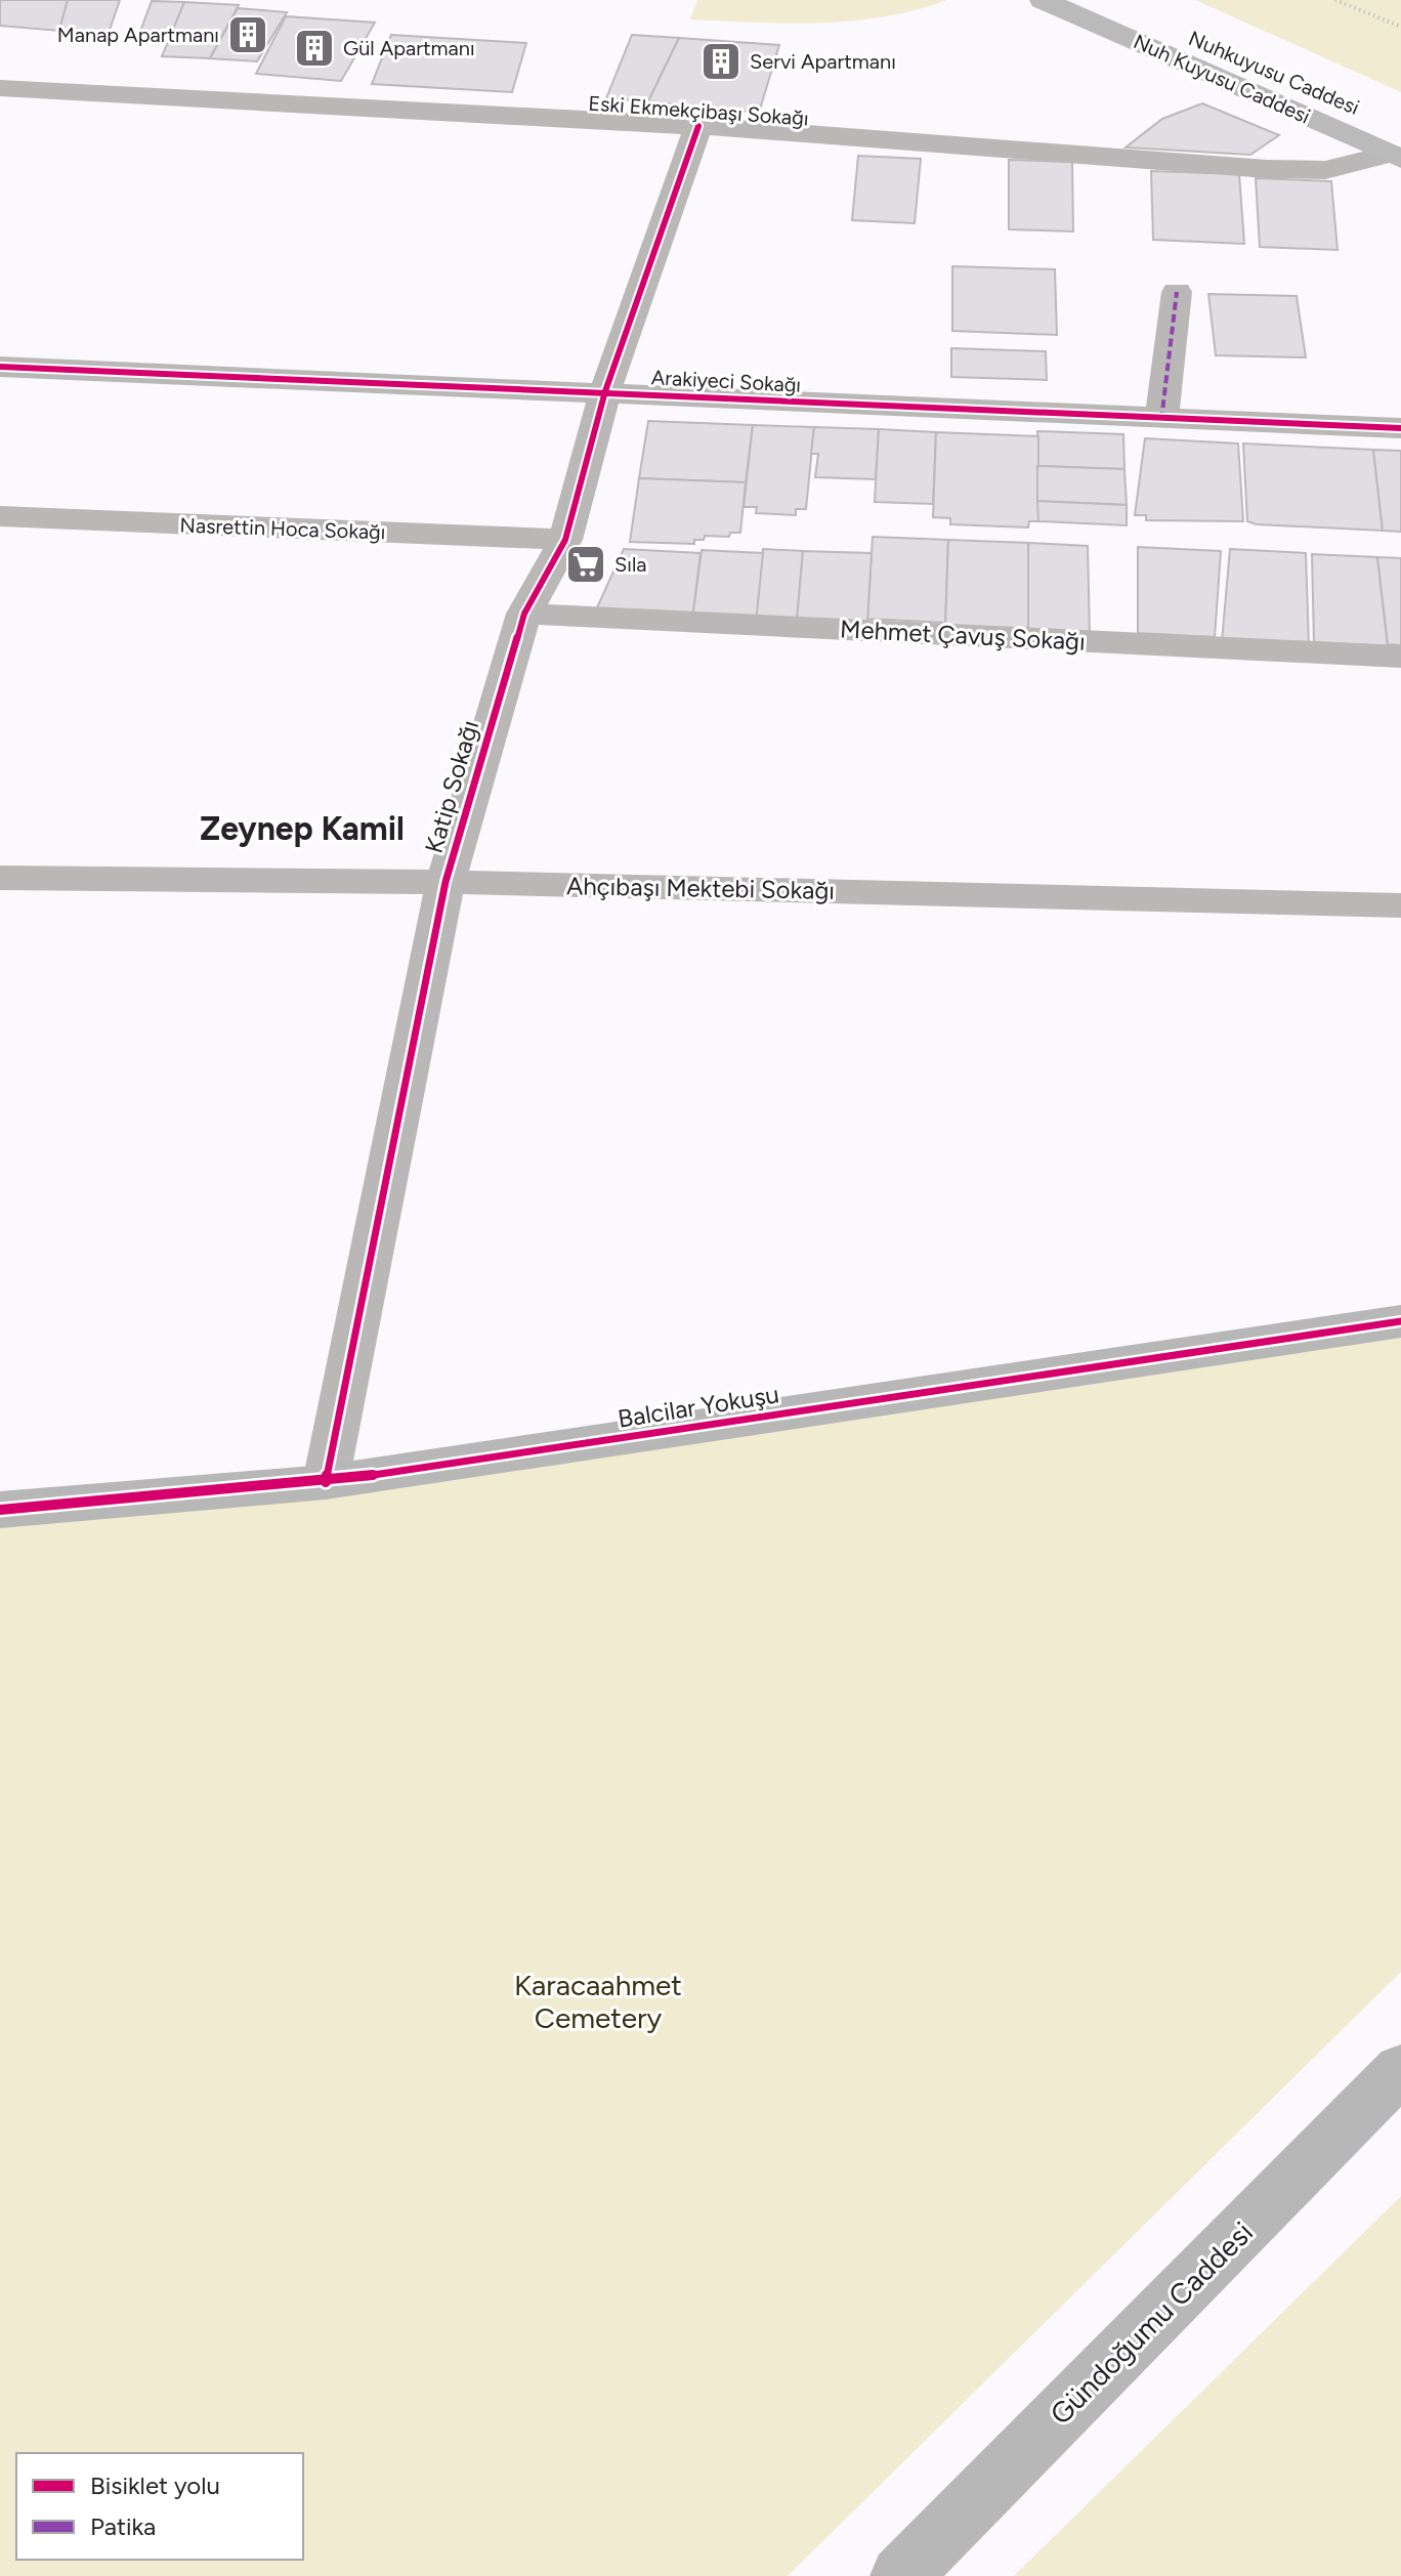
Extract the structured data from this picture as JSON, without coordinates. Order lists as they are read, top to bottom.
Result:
{
  "streets": {
    "main road": ["Nuhkuyusu Caddesi", "Nuh Kuyusu Caddesi"],
    "street": [
      "Eski Ekmekçibaşı Sokağı",
      "Arakiyeci Sokağı",
      "Nasrettin Hoca Sokağı",
      "Mehmet Çavuş Sokağı",
      "Katip Sokağı",
      "Ahçıbaşı Mektebi Sokağı",
      "Balcilar Yokuşu",
      "Gündoğumu Caddesi"
    ]
  },
  "crossings": [
    ["Nuh Kuyusu Caddesi", "Eski Ekmekçibaşı Sokağı"],
    ["Eski Ekmekçibaşı Sokağı", "Katip Sokağı"],
    ["Arakiyeci Sokağı", "Katip Sokağı"],
    ["Nasrettin Hoca Sokağı", "Katip Sokağı"],
    ["Mehmet Çavuş Sokağı", "Katip Sokağı"],
    ["Katip Sokağı", "Ahçıbaşı Mektebi Sokağı"],
    ["Katip Sokağı", "Balcilar Yokuşu"]
  ],
  "districts": ["Zeynep Kamil"],
  "parks": ["Karacaahmet Cemetery"],
  "places": {
    "building": ["Manap Apartmanı", "Gül Apartmanı", "Servi Apartmanı"],
    "supermarket": ["Sıla"]
  },
  "legend": ["Bisiklet yolu", "Patika"]
}
